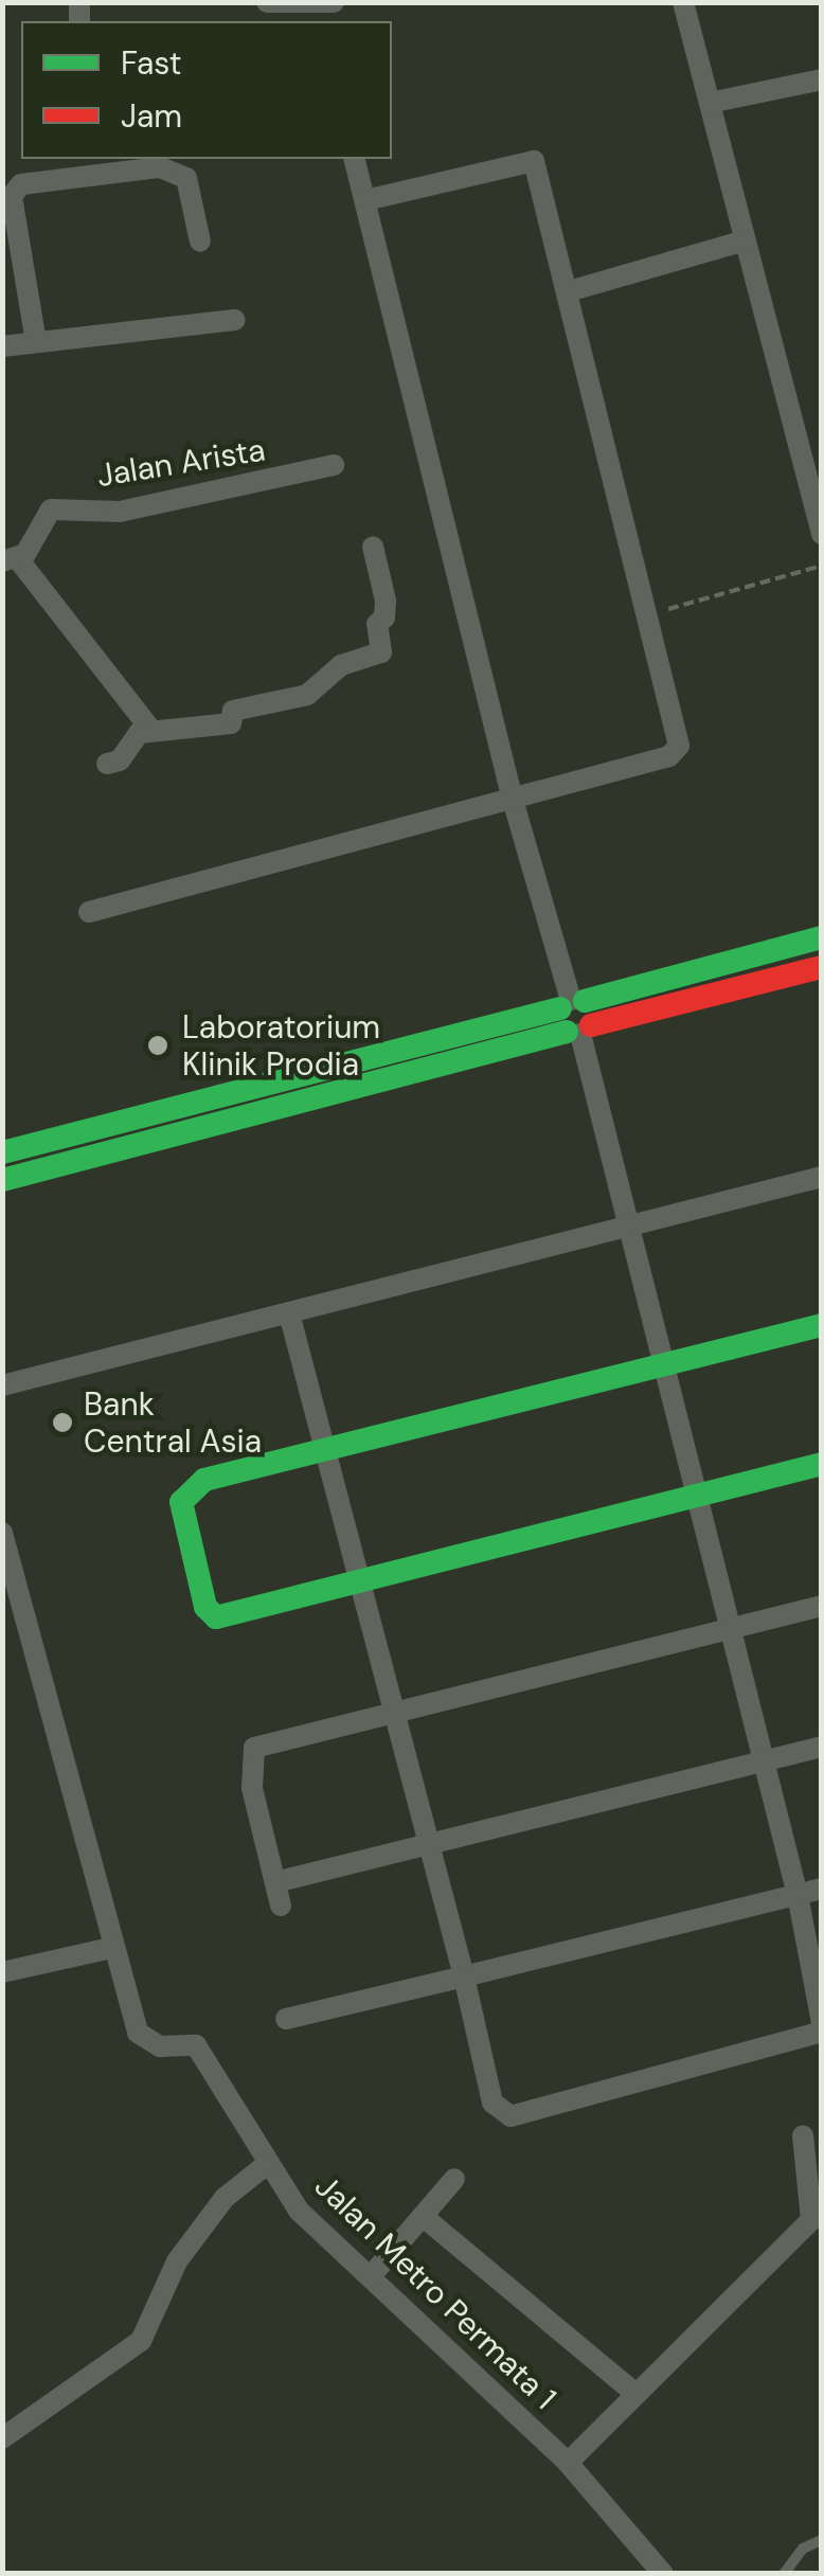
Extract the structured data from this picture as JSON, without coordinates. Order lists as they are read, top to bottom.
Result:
{
  "streets": {
    "street": ["Jalan Arista", "Jalan Metro Permata 1"]
  },
  "places": ["Laboratorium Klinik Prodia", "Bank Central Asia"],
  "legend": ["Fast", "Jam"]
}
